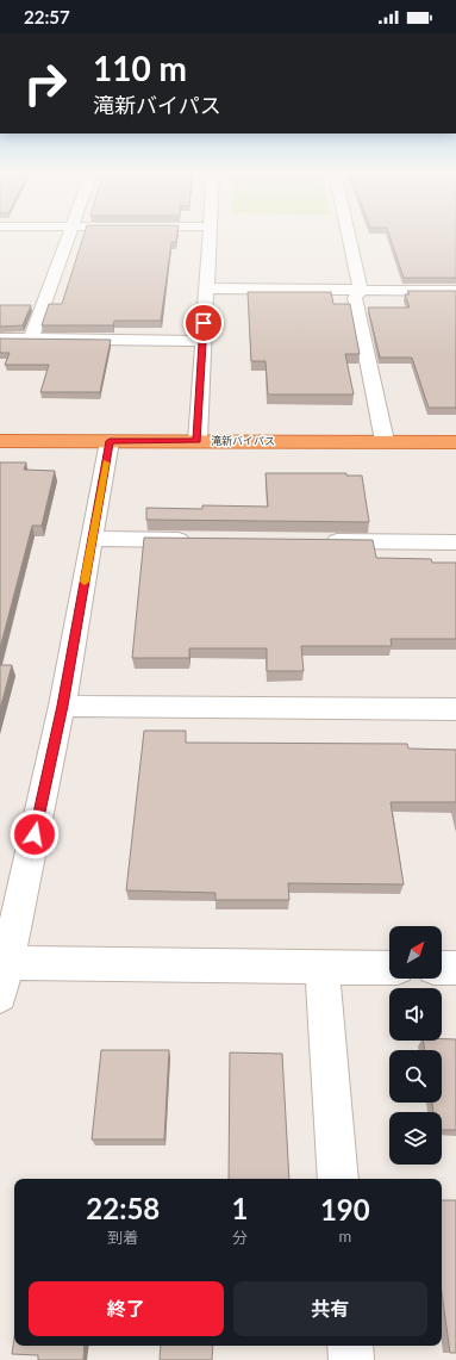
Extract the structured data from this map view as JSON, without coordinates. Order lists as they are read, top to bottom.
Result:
{
  "streets": {
    "highway": ["滝新バイパス"]
  },
  "north": "top right",
  "page": {
    "status": "22:57",
    "turn": ["110 m", "滝新バイパス"],
    "eta": [
      "22:58",
      "到着",
      "1",
      "分",
      "190",
      "m"
    ],
    "buttons": ["終了", "共有"]
  }
}
